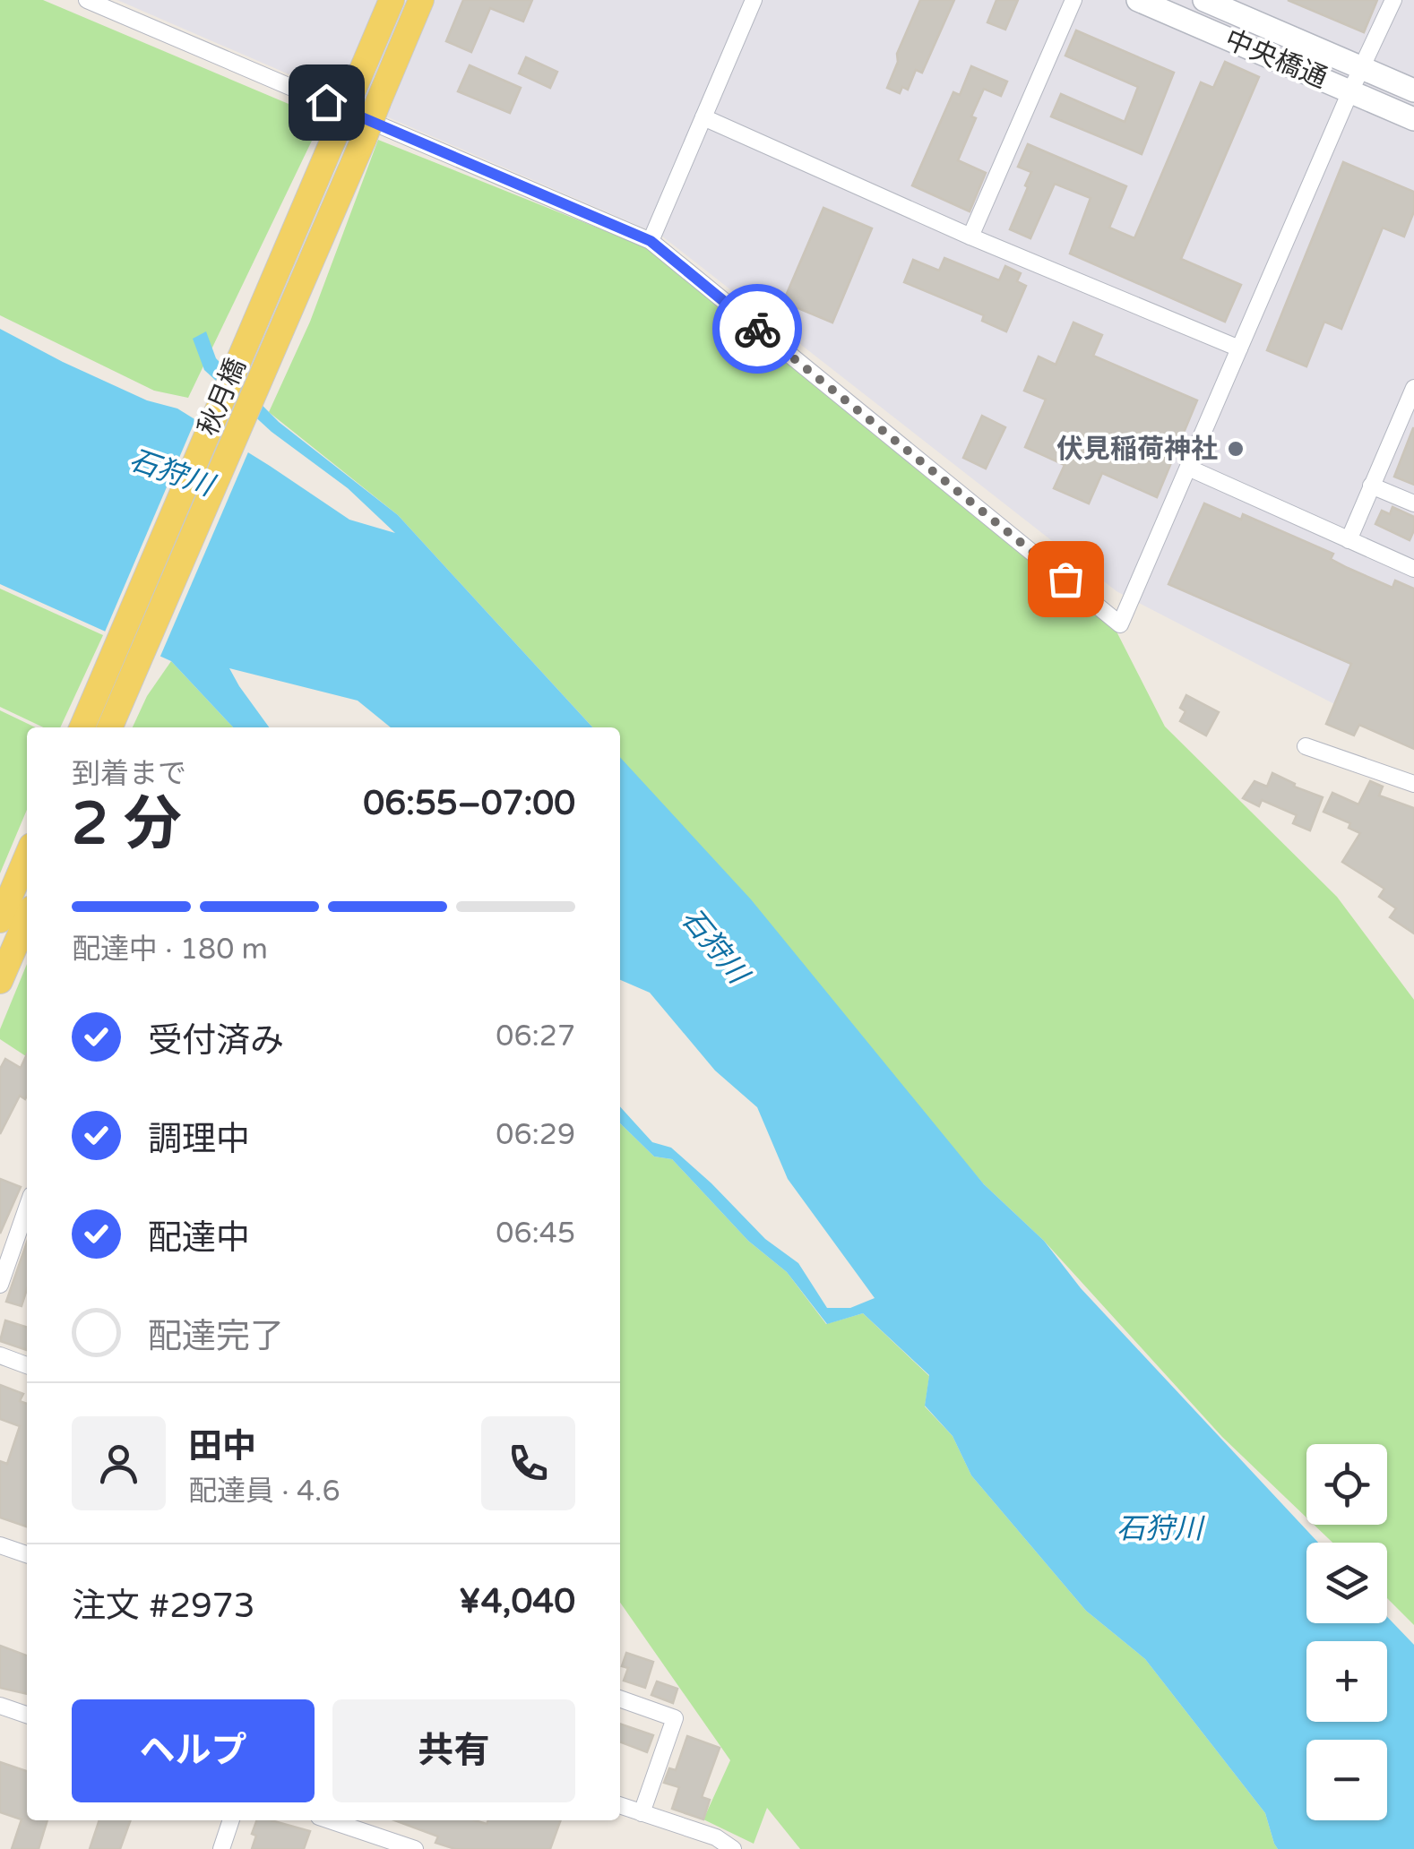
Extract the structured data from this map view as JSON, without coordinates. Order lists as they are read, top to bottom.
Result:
{
  "streets": {
    "main road": ["秋月橋"],
    "street": ["中央橋通"]
  },
  "water": ["石狩川"],
  "places": ["伏見稲荷神社"],
  "page": {
    "heading": ["2 分", "到着まで", "06:55–07:00"],
    "panel": [
      "田中",
      "配達員 · 4.6",
      "注文 #2973",
      "¥4,040"
    ],
    "bar": "配達中 · 180 m",
    "list": [
      ["受付済み", "06:27"],
      ["調理中", "06:29"],
      ["配達中", "06:45"],
      "配達完了"
    ],
    "map_buttons": ["+", "−"],
    "buttons": ["ヘルプ", "共有"]
  }
}
